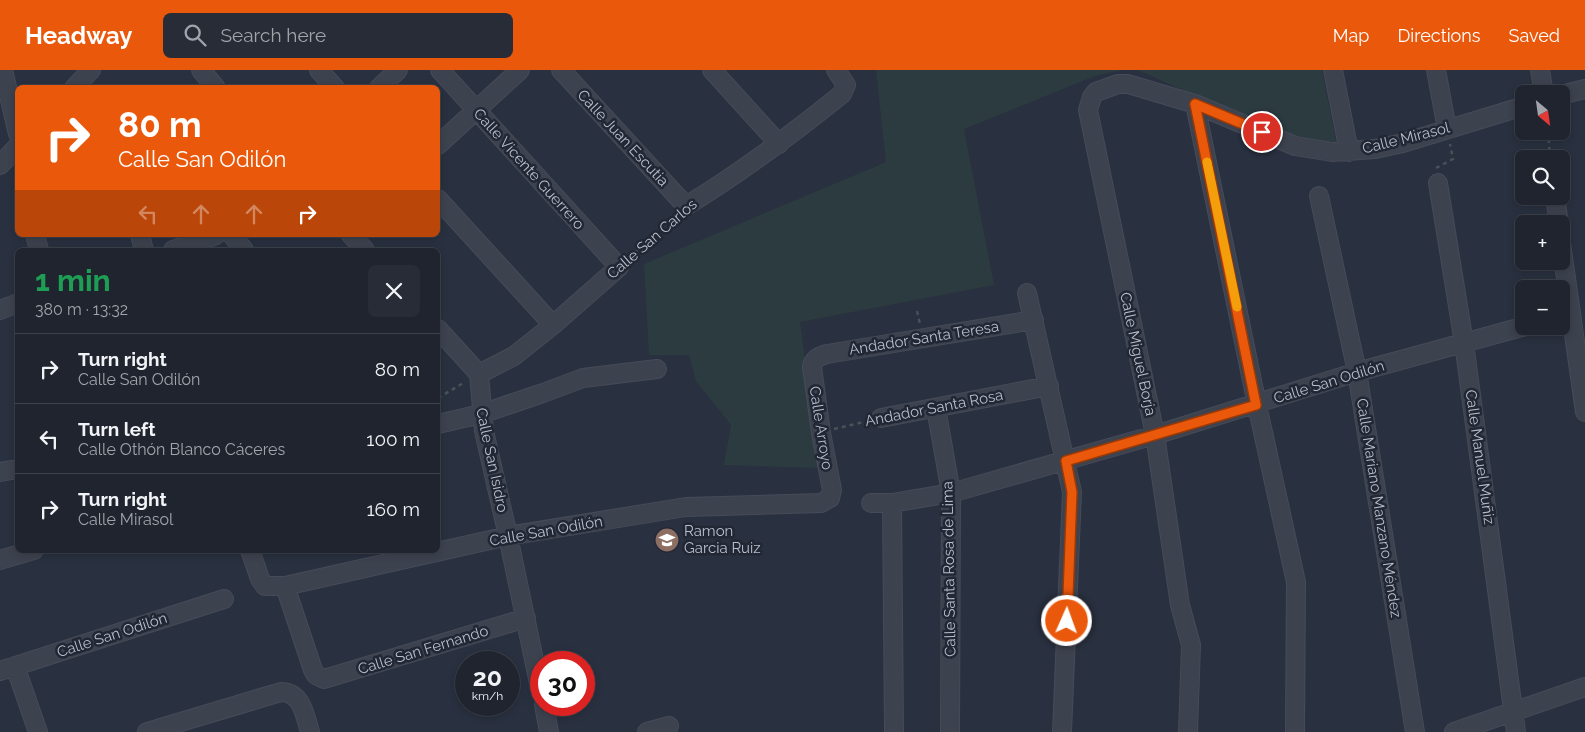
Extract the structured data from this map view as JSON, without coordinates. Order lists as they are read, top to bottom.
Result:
{
  "streets": {
    "street": [
      "Calle Juan Escutia",
      "Calle Mirasol",
      "Calle Vicente Guerrero",
      "Calle San Carlos",
      "Andador Santa Teresa",
      "Calle Miguel Borja",
      "Calle San Odilón",
      "Andador Santa Rosa",
      "Calle Arroyo",
      "Calle Manuel Muñiz",
      "Calle San Isidro",
      "Calle Mariano Manzano Méndez",
      "Calle Santa Rosa de Lima",
      "Calle San Fernando"
    ]
  },
  "crossings": [
    ["Calle Juan Escutia", "Calle San Carlos"],
    ["Calle Mirasol", "Calle Miguel Borja"],
    ["Calle Vicente Guerrero", "Calle San Carlos"],
    ["Calle San Carlos", "Calle San Isidro"],
    ["Andador Santa Teresa", "Calle Arroyo"],
    ["Calle Miguel Borja", "Calle San Odilón"],
    ["Calle San Odilón", "Calle Arroyo"],
    ["Calle San Odilón", "Calle Manuel Muñiz"],
    ["Calle San Odilón", "Calle San Isidro"],
    ["Calle San Odilón", "Calle Mariano Manzano Méndez"],
    ["Calle San Odilón", "Calle Santa Rosa de Lima"],
    ["Calle San Odilón", "Calle San Fernando"],
    ["Andador Santa Rosa", "Calle Arroyo"],
    ["Andador Santa Rosa", "Calle Santa Rosa de Lima"],
    ["Calle San Isidro", "Calle San Fernando"]
  ],
  "places": {
    "school or university": ["Ramon Garcia Ruiz"]
  },
  "north": "bottom right",
  "page": {
    "header": "Headway",
    "search": "Search here",
    "nav": ["Map", "Directions", "Saved"],
    "map_buttons": ["+", "−"],
    "turn": ["80 m", "Calle San Odilón"],
    "heading": ["1 min", "380 m · 13:32"],
    "list": [
      {
        "name": "Turn right",
        "note": "Calle San Odilón",
        "value": "80 m"
      },
      {
        "name": "Turn left",
        "note": "Calle Othón Blanco Cáceres",
        "value": "100 m"
      },
      {
        "name": "Turn right",
        "note": "Calle Mirasol",
        "value": "160 m"
      }
    ],
    "speed": "20 km/h",
    "limit": "30"
  }
}
